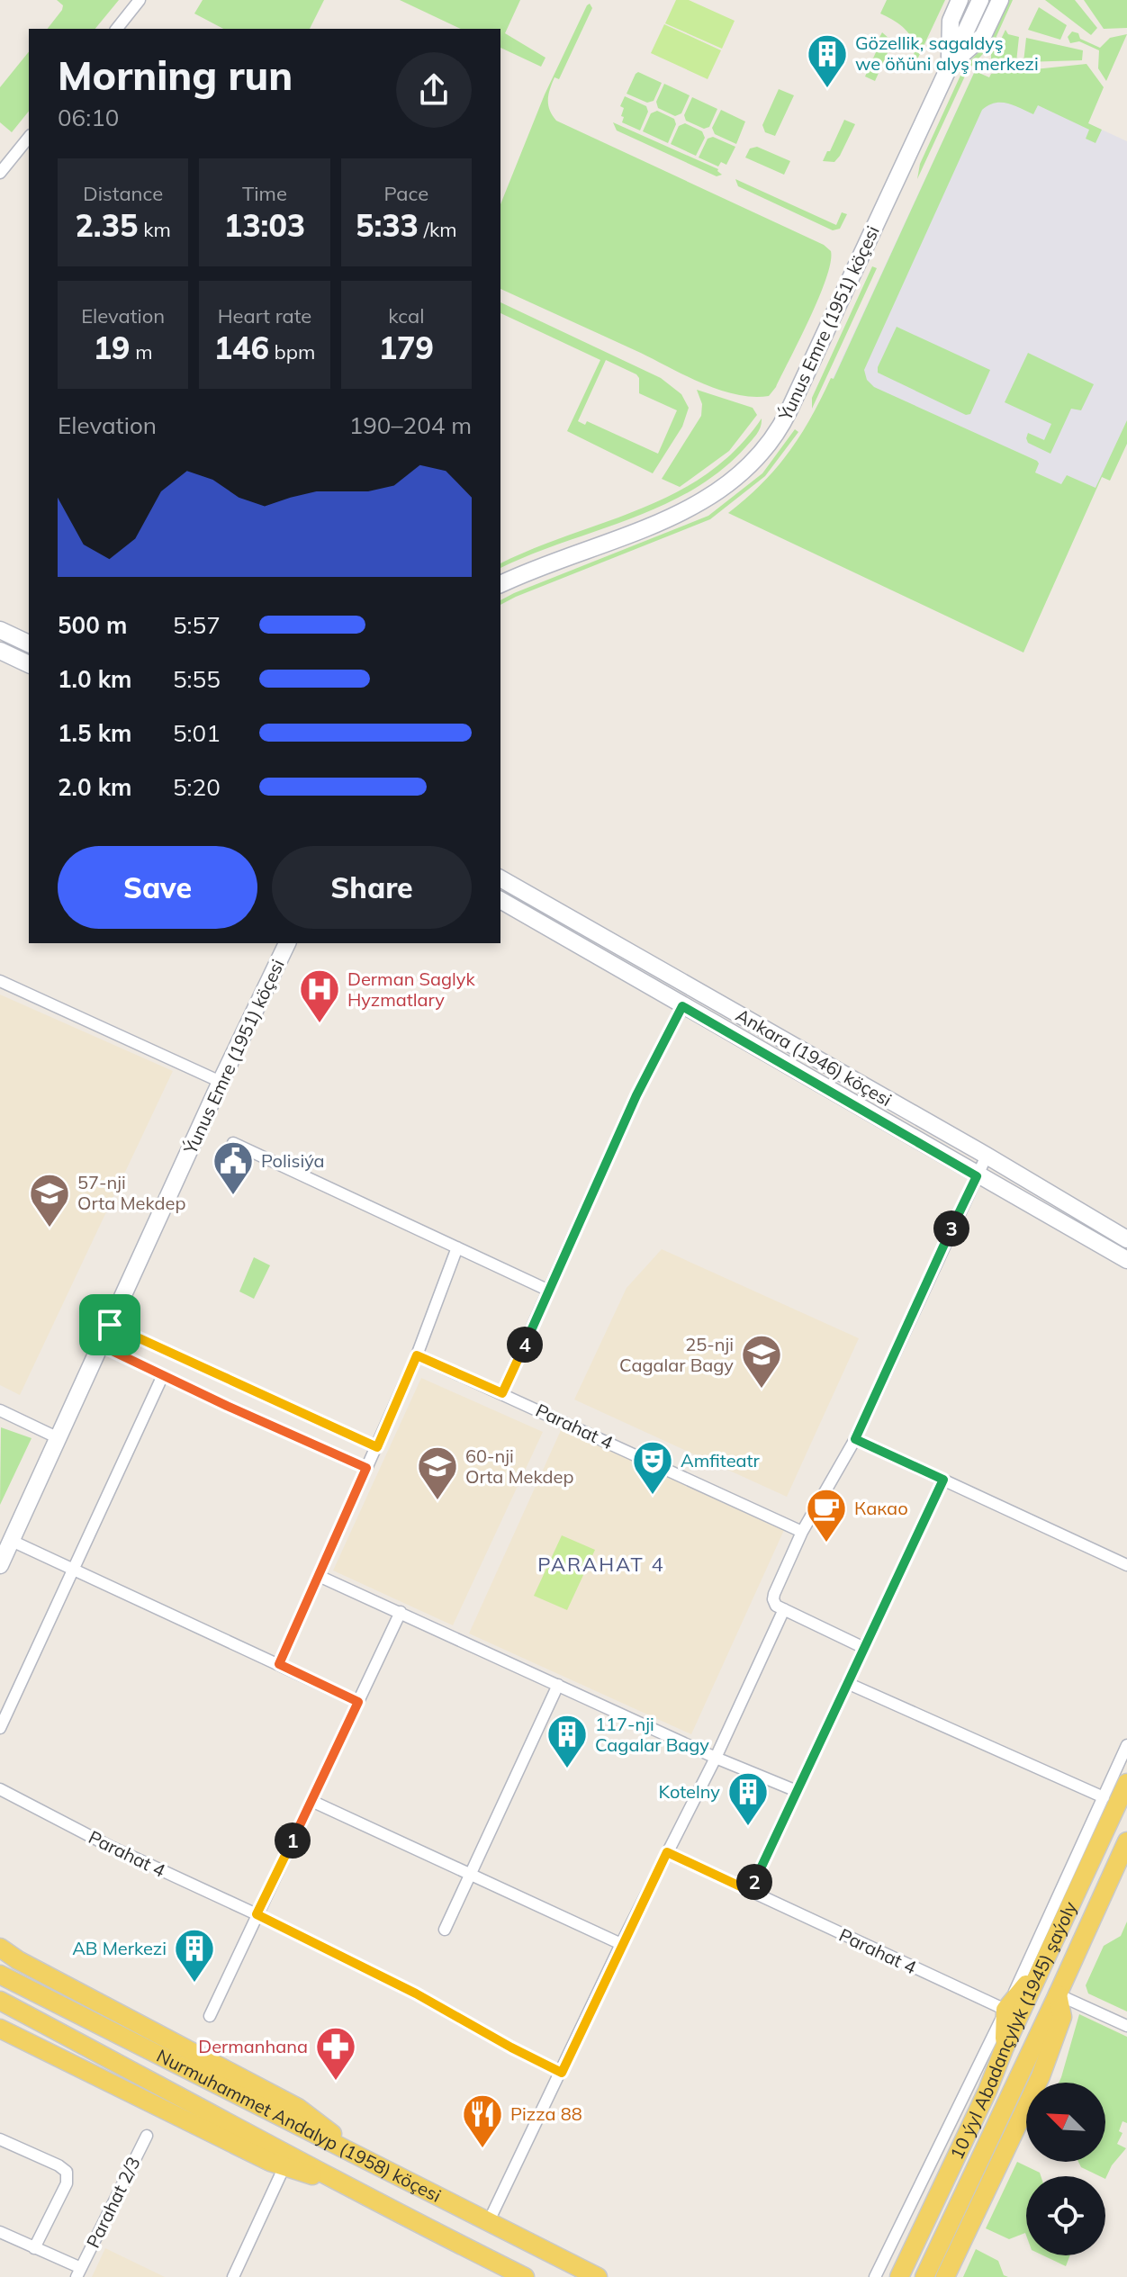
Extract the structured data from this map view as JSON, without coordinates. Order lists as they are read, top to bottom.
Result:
{
  "streets": {
    "main road": ["10 ýyl Abadançylyk (1945) şaýoly", "Nurmuhammet Andalyp (1958) köçesi"],
    "street": [
      "Ýunus Emre (1951) köçesi",
      "Ankara (1946) köçesi",
      "Parahat 4",
      "Parahat 2/3"
    ]
  },
  "districts": ["PARAHAT 4"],
  "places": {
    "building": [
      "Gözellik, sagaldyş we öňüni alyş merkezi",
      "117-nji Cagalar Bagy",
      "Kotelny",
      "AB Merkezi"
    ],
    "hospital": ["Derman Saglyk Hyzmatlary"],
    "public building": ["Polisiýa"],
    "school or university": ["57-nji Orta Mekdep", "25-nji Cagalar Bagy", "60-nji Orta Mekdep"],
    "theatre": ["Amfiteatr"],
    "cafe": ["Какао"],
    "pharmacy": ["Dermanhana"],
    "restaurant": ["Pizza 88"]
  },
  "north": "top left",
  "page": {
    "heading": ["Morning run", "06:10"],
    "stats": [
      ["Distance", "2.35 km"],
      ["Time", "13:03"],
      ["Pace", "5:33 /km"],
      ["Elevation", "19 m"],
      ["Heart rate", "146 bpm"],
      ["kcal", "179"]
    ],
    "chart": ["Elevation", "190–204 m"],
    "list": [
      {
        "name": "500 m",
        "note": "5:57"
      },
      {
        "name": "1.0 km",
        "note": "5:55"
      },
      {
        "name": "1.5 km",
        "note": "5:01"
      },
      {
        "name": "2.0 km",
        "note": "5:20"
      }
    ],
    "buttons": ["Save", "Share"],
    "pins": [
      "3",
      "4",
      "1",
      "2"
    ]
  }
}
